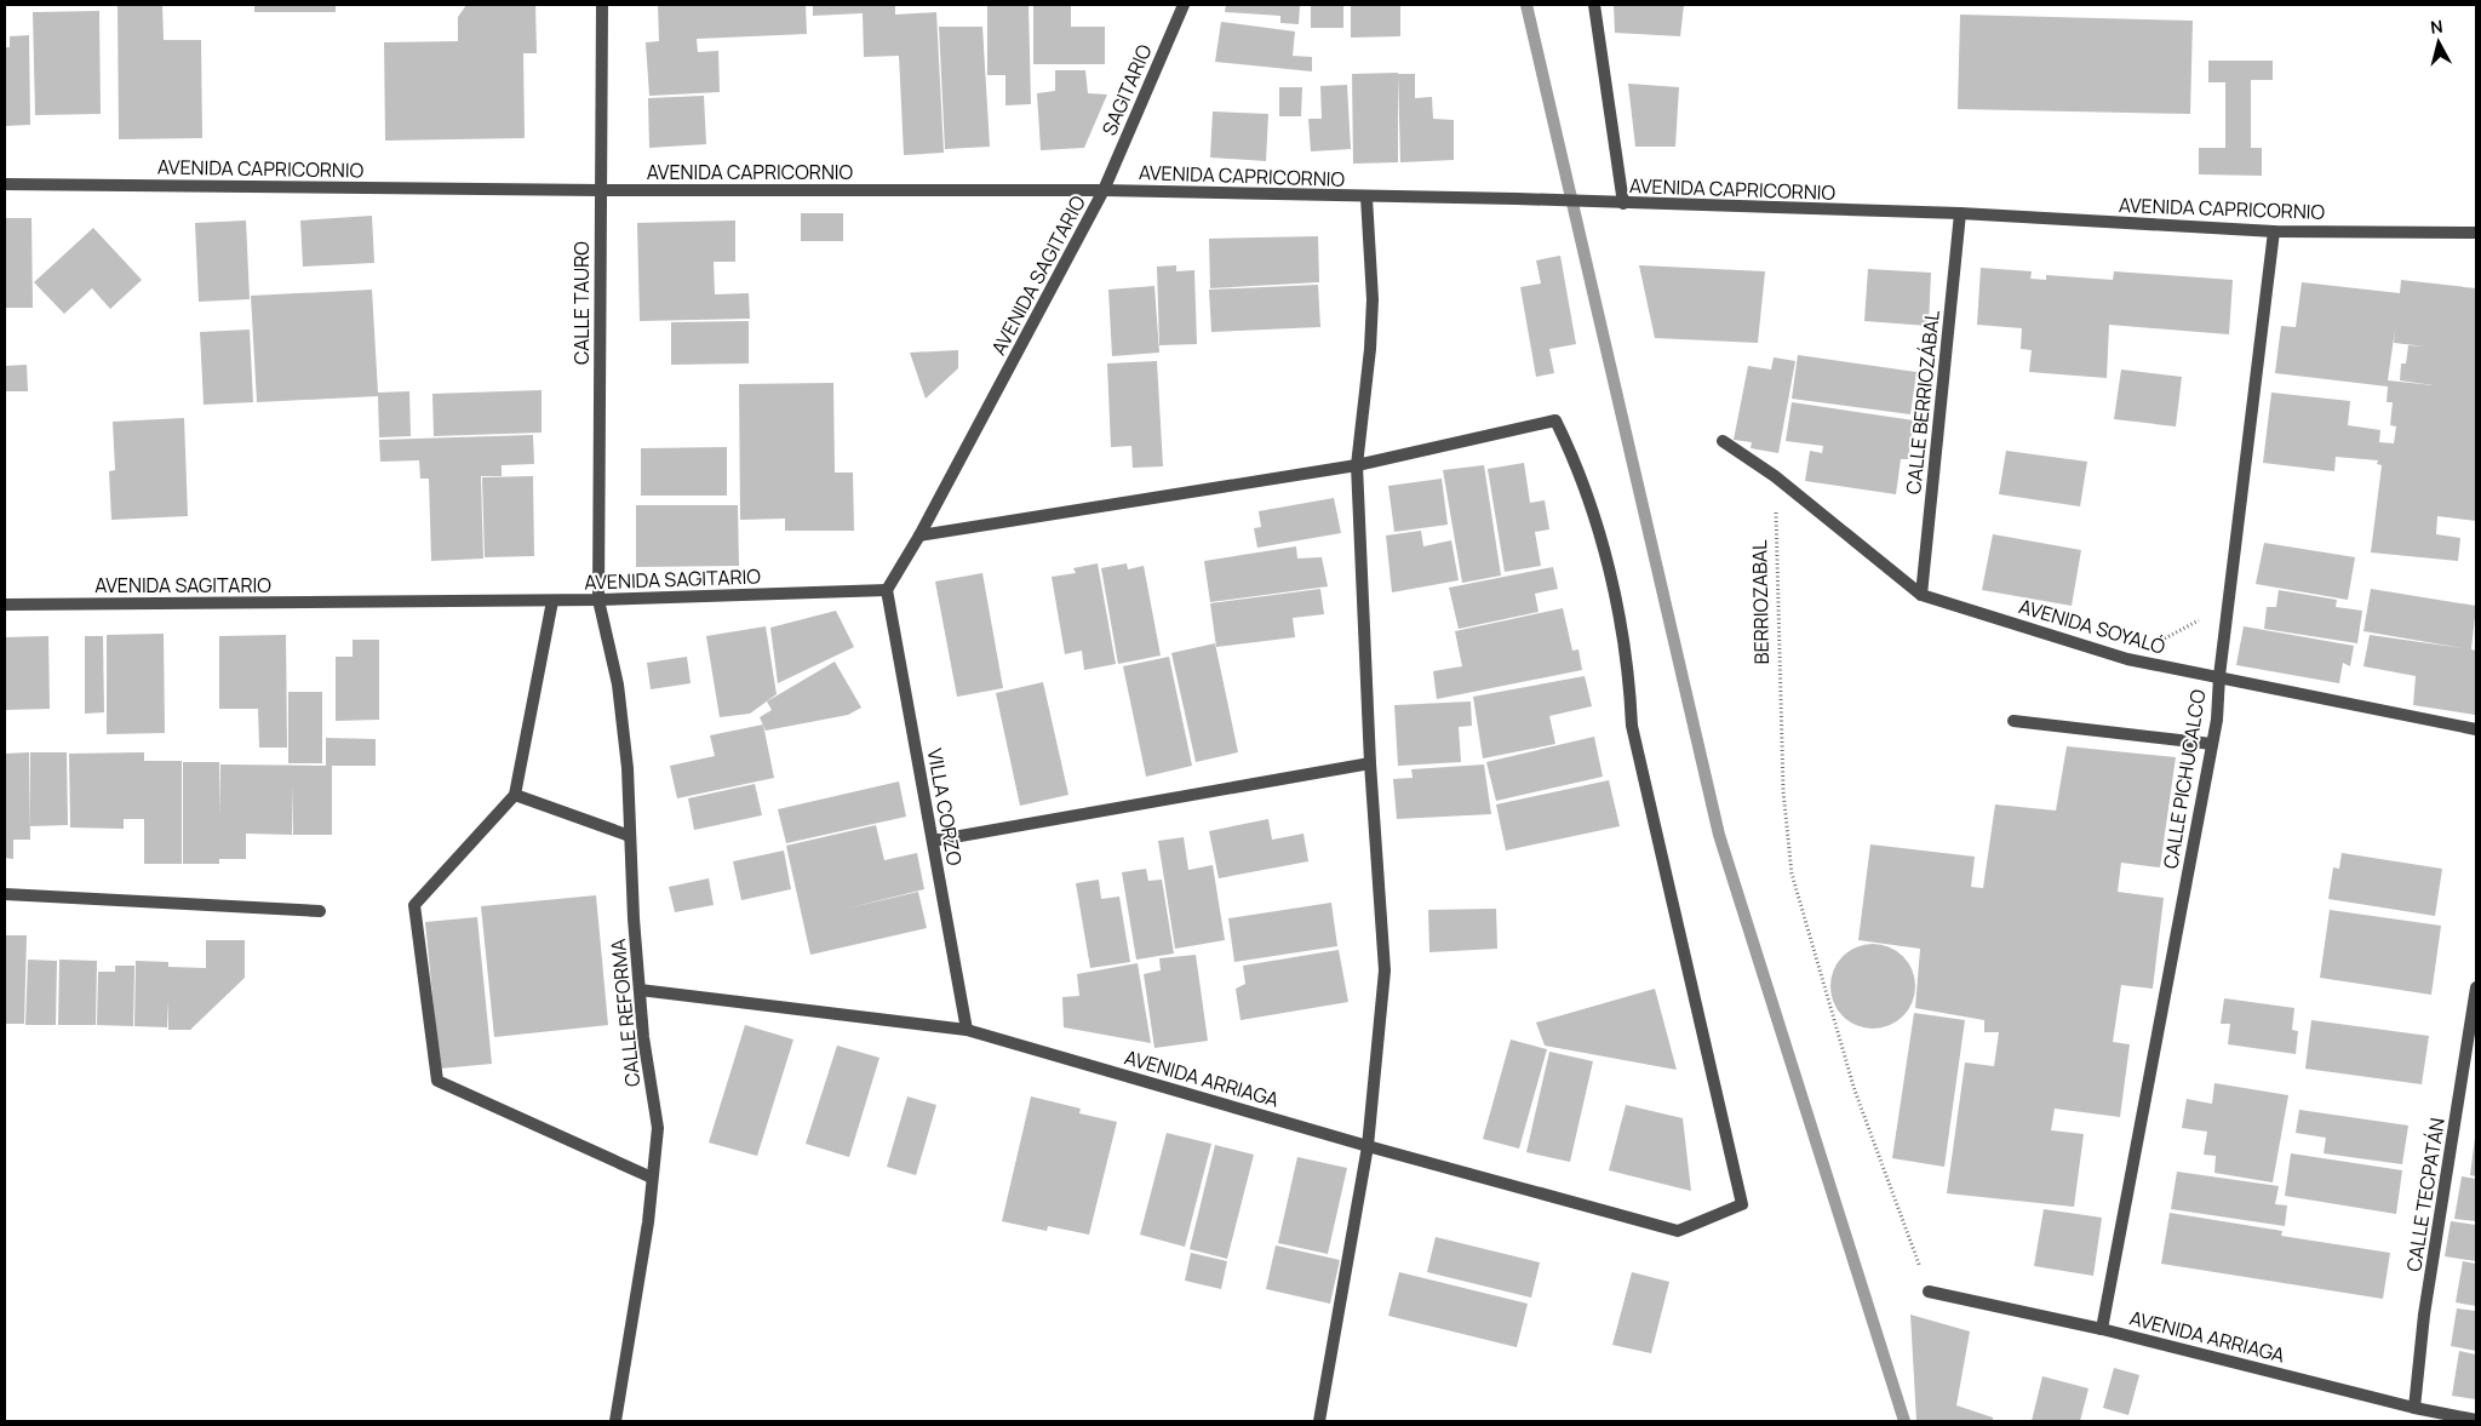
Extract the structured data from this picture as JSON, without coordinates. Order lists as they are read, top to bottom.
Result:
{
  "streets": {
    "street": [
      "SAGITARIO",
      "AVENIDA CAPRICORNIO",
      "AVENIDA SAGITARIO",
      "CALLE TAURO",
      "CALLE BERRIOZÁBAL",
      "AVENIDA SOYALÓ",
      "CALLE PICHUCALCO",
      "VILLA CORZO",
      "CALLE REFORMA",
      "AVENIDA ARRIAGA",
      "CALLE TECPATÁN"
    ],
    "path": ["BERRIOZABAL"]
  },
  "crossings": [
    ["SAGITARIO", "AVENIDA CAPRICORNIO"],
    ["SAGITARIO", "AVENIDA SAGITARIO"],
    ["AVENIDA CAPRICORNIO", "AVENIDA SAGITARIO"],
    ["AVENIDA CAPRICORNIO", "CALLE TAURO"],
    ["AVENIDA CAPRICORNIO", "CALLE BERRIOZÁBAL"],
    ["AVENIDA CAPRICORNIO", "CALLE PICHUCALCO"],
    ["AVENIDA SAGITARIO", "CALLE TAURO"],
    ["AVENIDA SAGITARIO", "VILLA CORZO"],
    ["AVENIDA SAGITARIO", "CALLE REFORMA"],
    ["CALLE TAURO", "CALLE REFORMA"],
    ["CALLE BERRIOZÁBAL", "AVENIDA SOYALÓ"],
    ["BERRIOZABAL", "AVENIDA SOYALÓ"],
    ["BERRIOZABAL", "AVENIDA ARRIAGA"],
    ["AVENIDA SOYALÓ", "CALLE PICHUCALCO"],
    ["CALLE PICHUCALCO", "AVENIDA ARRIAGA"],
    ["VILLA CORZO", "AVENIDA ARRIAGA"],
    ["CALLE REFORMA", "AVENIDA ARRIAGA"],
    ["AVENIDA ARRIAGA", "CALLE TECPATÁN"]
  ],
  "north": "top"
}
